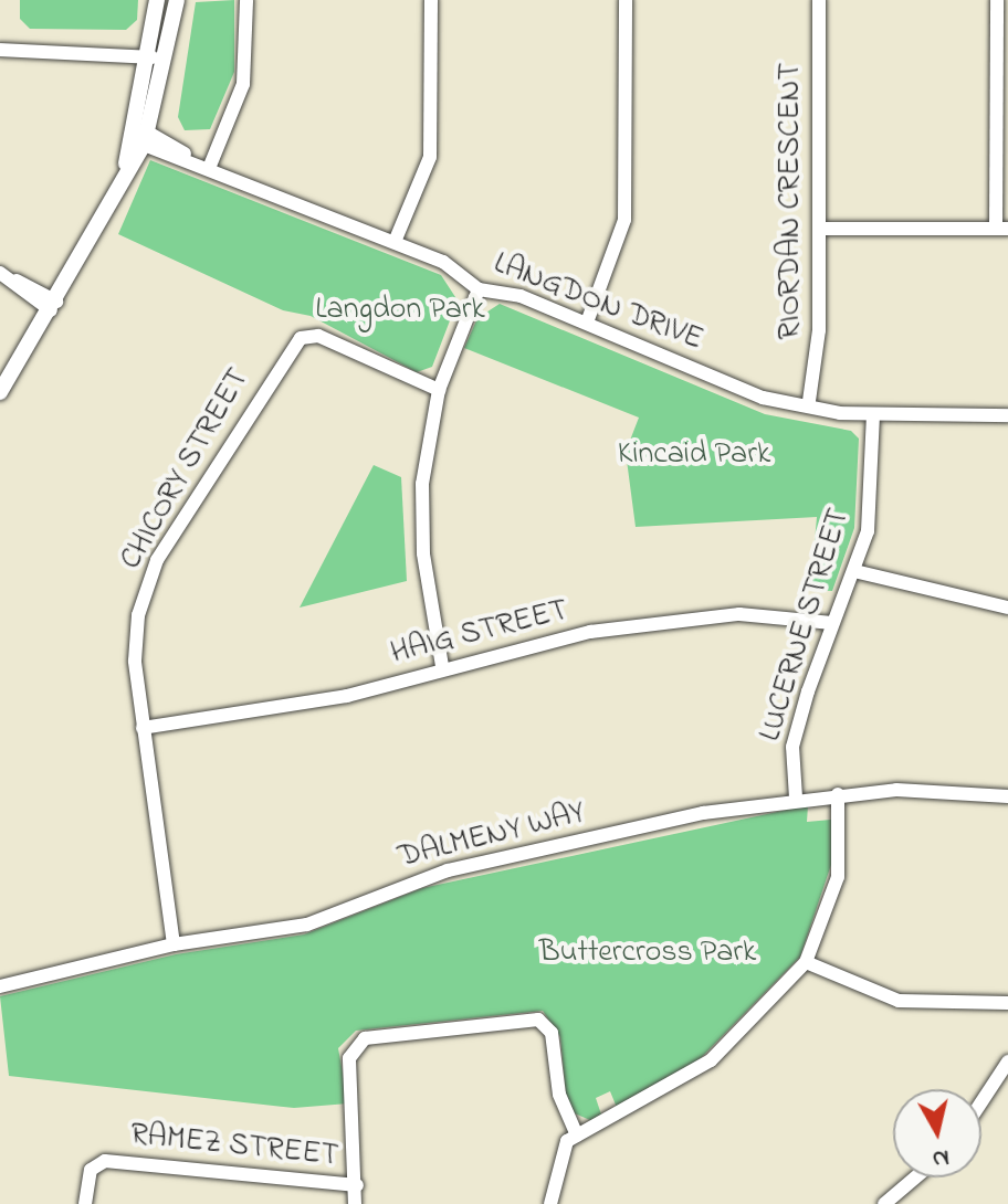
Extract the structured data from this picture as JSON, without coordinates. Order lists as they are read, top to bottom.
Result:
{
  "streets": {
    "street": [
      "RIORDAN CRESCENT",
      "LANGDON DRIVE",
      "CHICORY STREET",
      "LUCERNE STREET",
      "HAIG STREET",
      "DALMENY WAY",
      "RAMEZ STREET"
    ]
  },
  "crossings": [
    ["RIORDAN CRESCENT", "LANGDON DRIVE"],
    ["LANGDON DRIVE", "LUCERNE STREET"],
    ["CHICORY STREET", "HAIG STREET"],
    ["CHICORY STREET", "DALMENY WAY"],
    ["LUCERNE STREET", "HAIG STREET"],
    ["LUCERNE STREET", "DALMENY WAY"]
  ],
  "parks": ["Langdon Park", "Kincaid Park", "Buttercross Park"],
  "north": "bottom"
}
